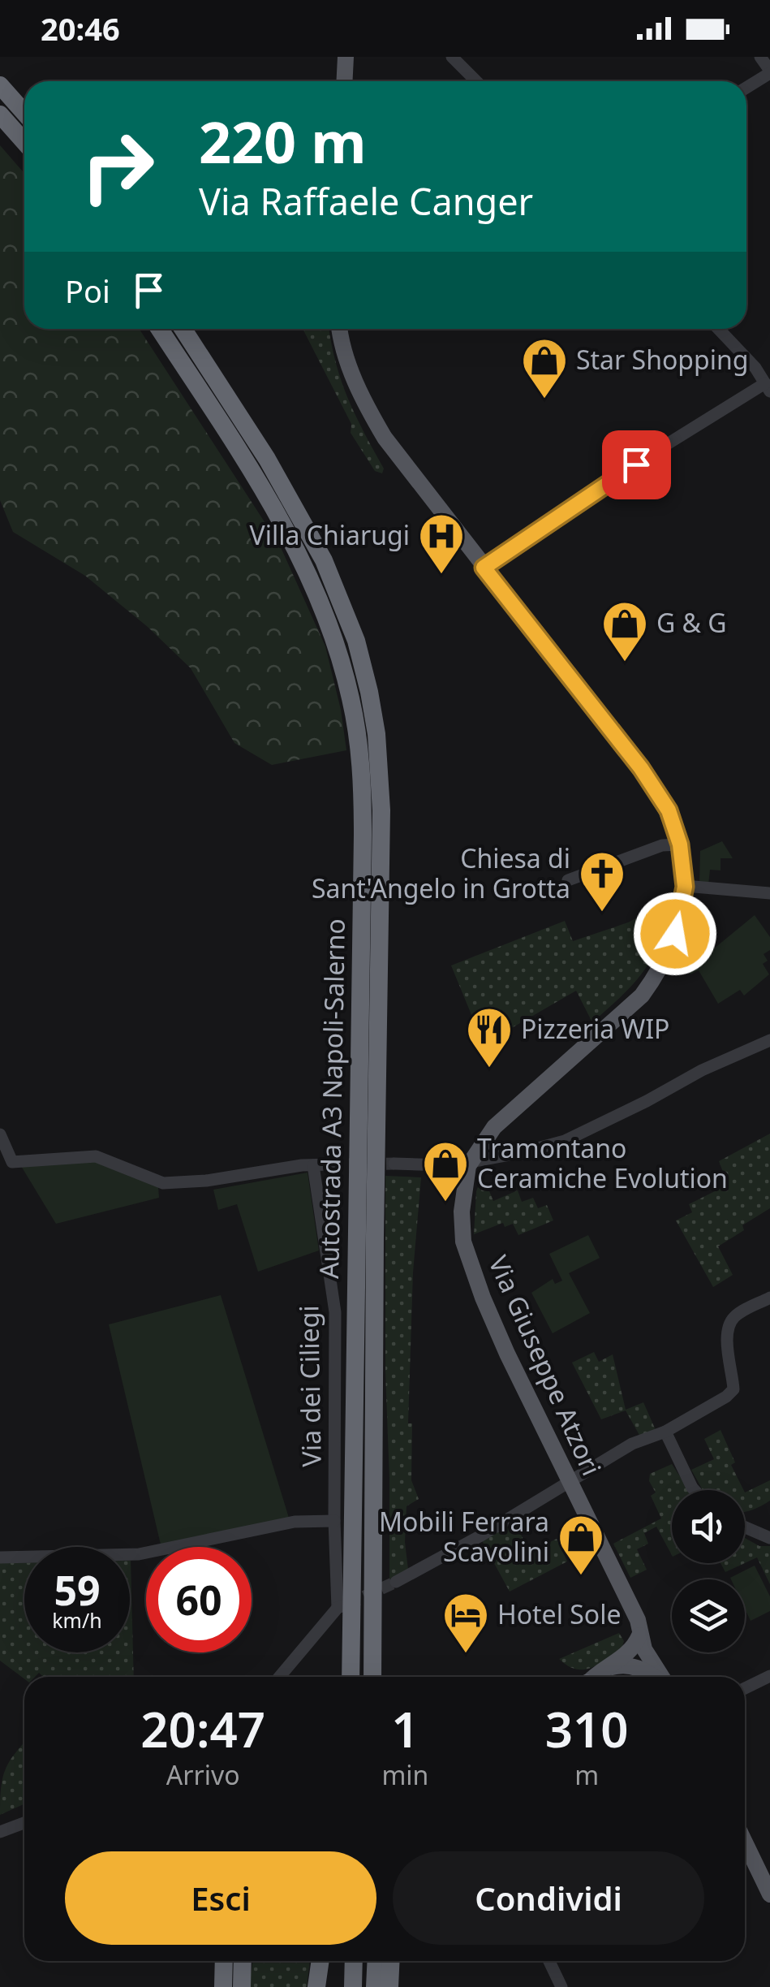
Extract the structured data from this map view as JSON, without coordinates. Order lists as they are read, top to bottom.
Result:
{
  "streets": {
    "highway": ["Autostrada A3 Napoli-Salerno"],
    "main road": ["Via Giuseppe Atzori"],
    "street": ["Via dei Ciliegi"]
  },
  "crossings": [
    ["Autostrada A3 Napoli-Salerno", "Via dei Ciliegi"]
  ],
  "places": {
    "shop": [
      "Star Shopping",
      "G & G",
      "Tramontano Ceramiche Evolution",
      "Mobili Ferrara Scavolini"
    ],
    "hospital": ["Villa Chiarugi"],
    "church": ["Chiesa di Sant'Angelo in Grotta"],
    "restaurant": ["Pizzeria WIP"],
    "hotel": ["Hotel Sole"]
  },
  "page": {
    "status": "20:46",
    "turn": ["220 m", "Via Raffaele Canger"],
    "then": "Poi",
    "speed": "59 km/h",
    "limit": "60",
    "eta": [
      "20:47",
      "Arrivo",
      "1",
      "min",
      "310",
      "m"
    ],
    "buttons": ["Esci", "Condividi"]
  }
}
